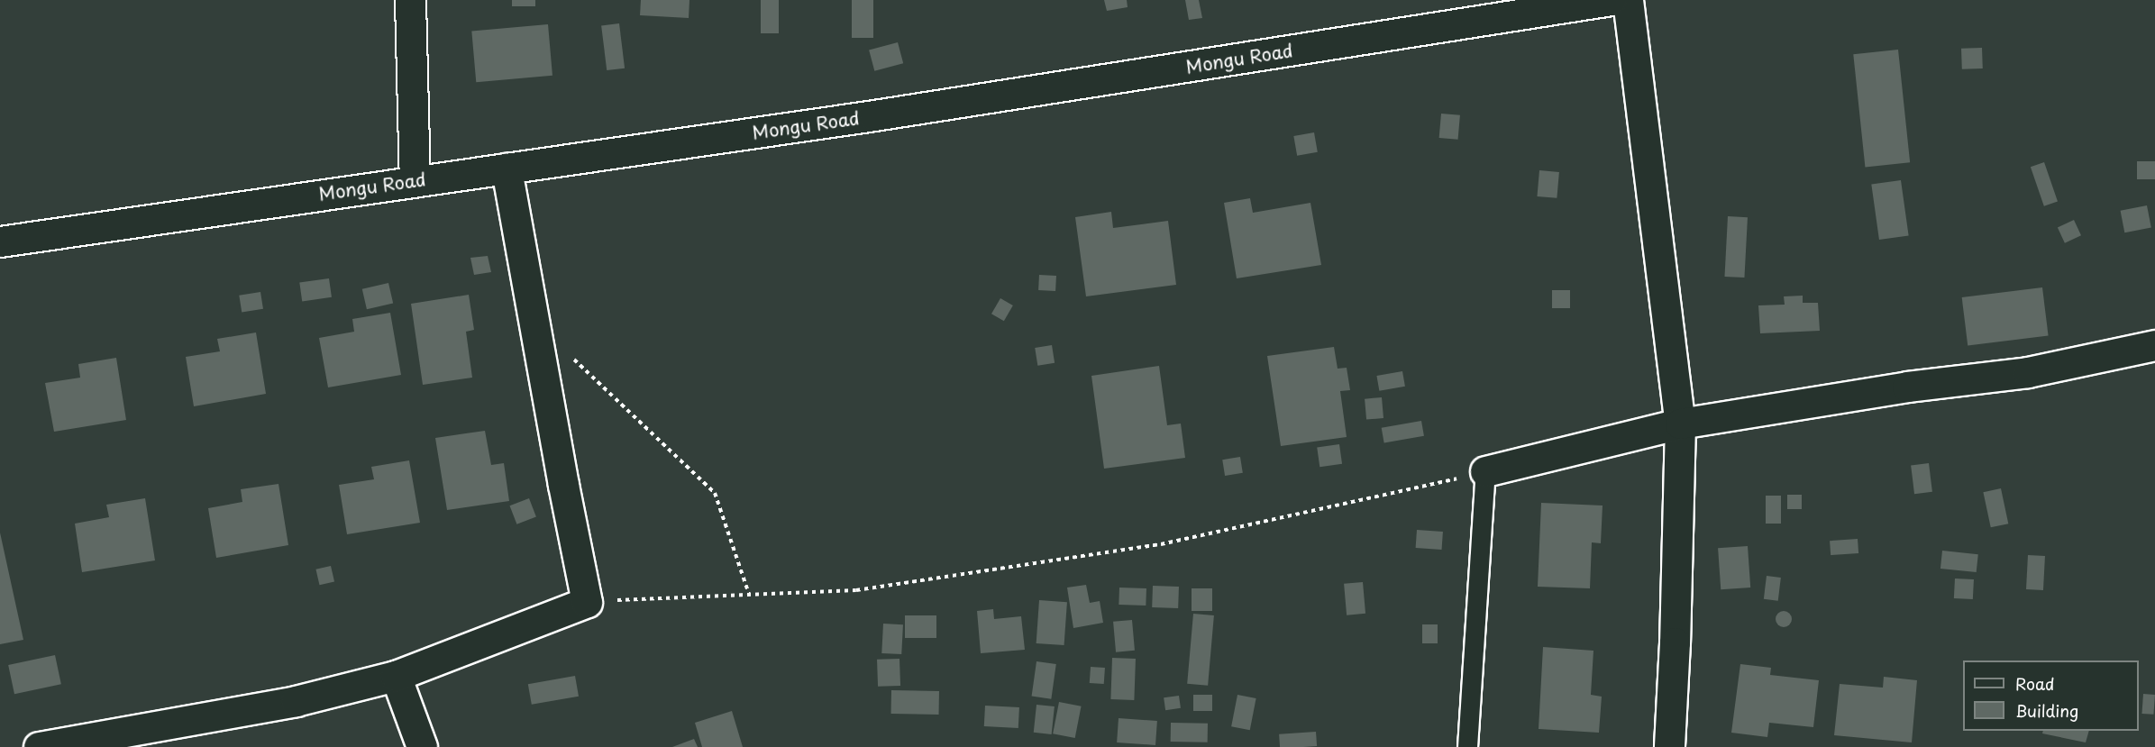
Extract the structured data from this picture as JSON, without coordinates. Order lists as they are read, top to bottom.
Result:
{
  "streets": {
    "street": ["Mongu Road"]
  },
  "legend": ["Road", "Building"]
}
